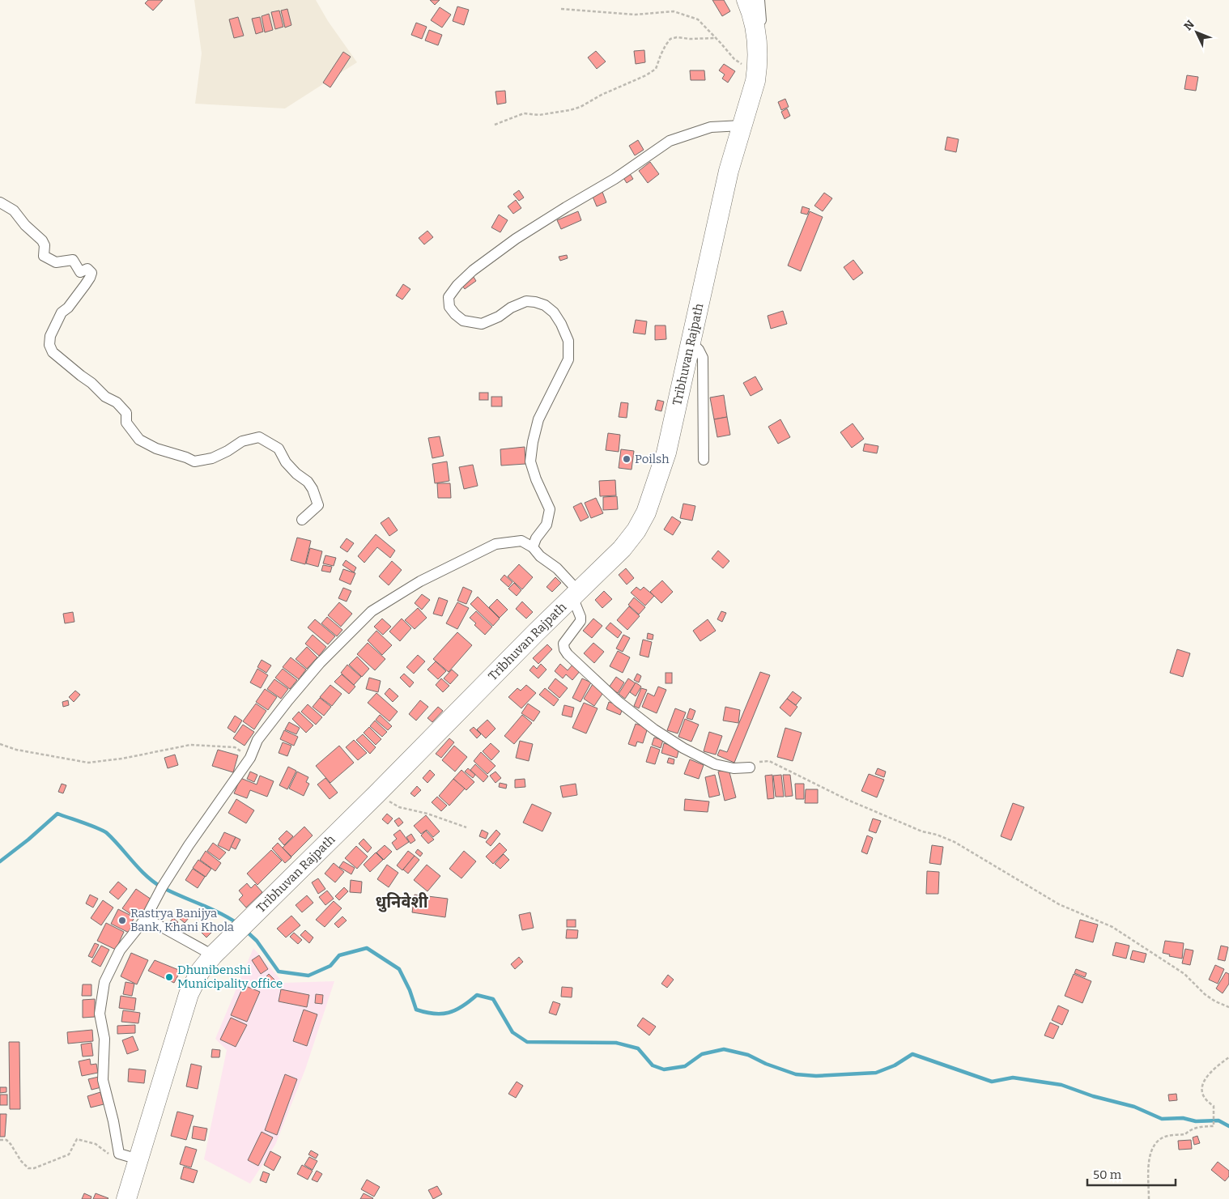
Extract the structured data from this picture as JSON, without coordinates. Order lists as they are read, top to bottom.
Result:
{
  "streets": {
    "highway": ["Tribhuvan Rajpath"]
  },
  "districts": ["धुनिवेशी"],
  "places": ["Poilsh", "Rastrya Banijya Bank, Khani Khola", "Dhunibenshi Municipality office"],
  "scale_bar": "50 m",
  "north": "top left"
}
